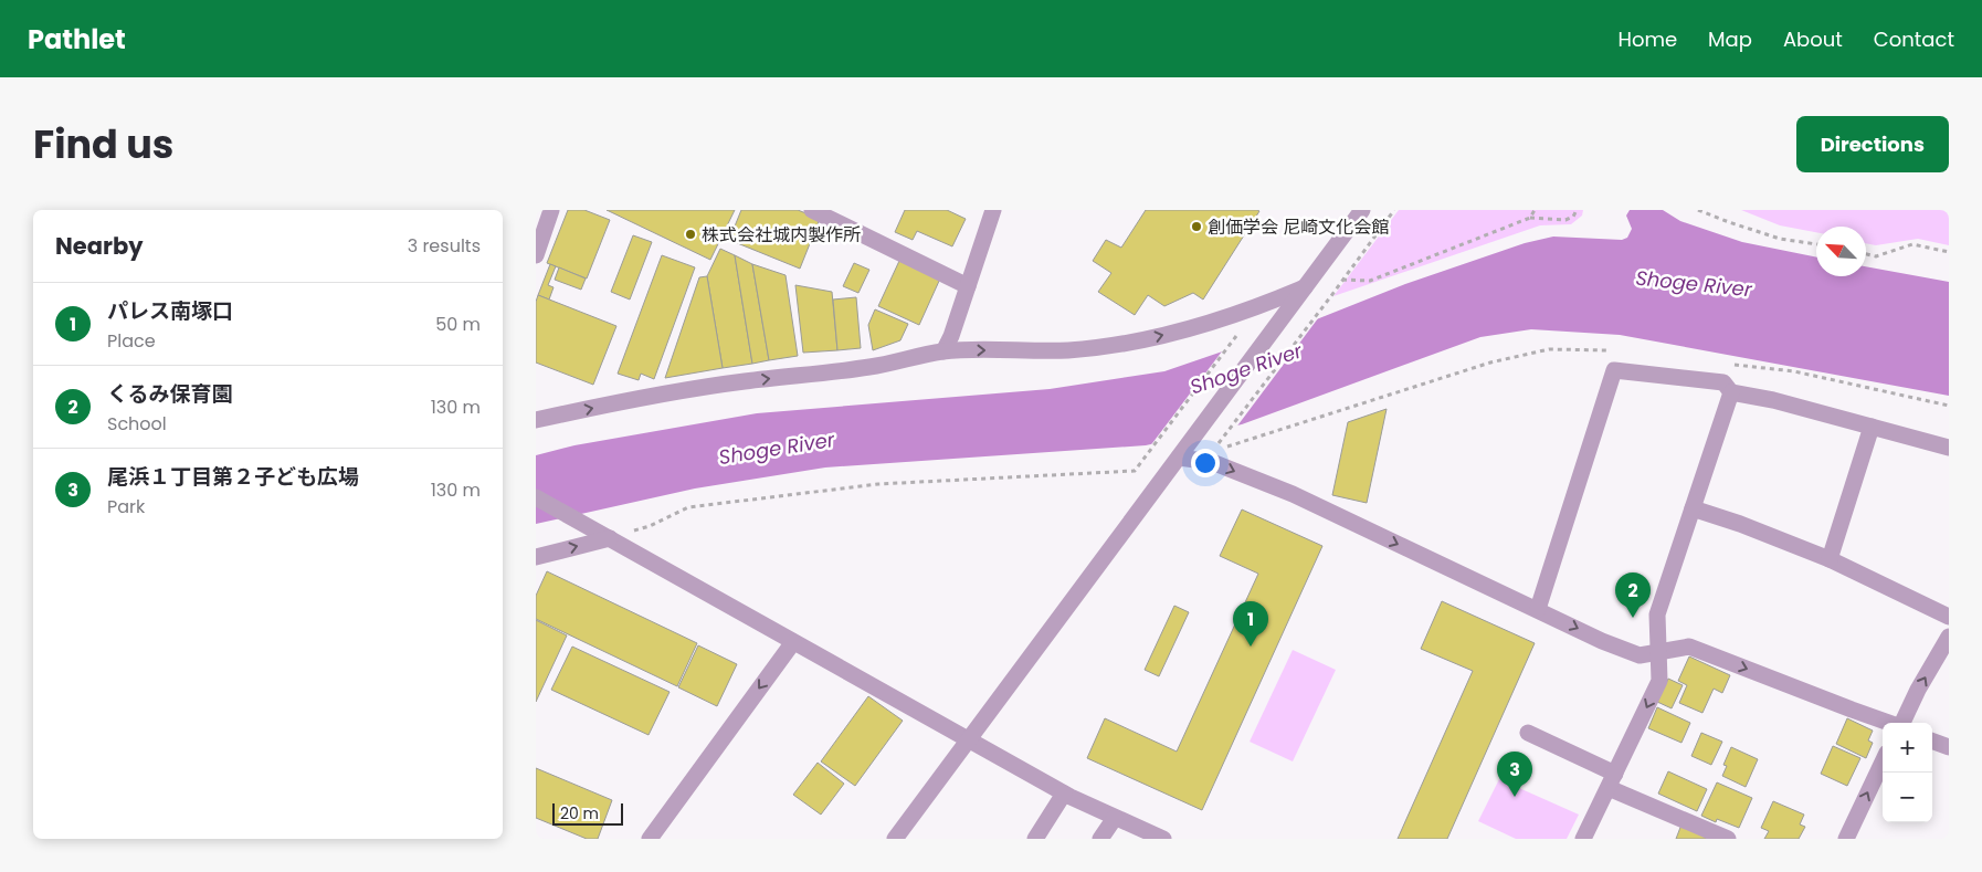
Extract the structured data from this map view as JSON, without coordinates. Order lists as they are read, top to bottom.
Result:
{
  "water": ["Shoge River"],
  "places": ["創価学会 尼崎文化会館", "株式会社城内製作所"],
  "scale_bar": "20 m",
  "north": "top left",
  "page": {
    "header": "Pathlet",
    "nav": [
      "Home",
      "Map",
      "About",
      "Contact"
    ],
    "title": "Find us",
    "buttons": "Directions",
    "heading": ["Nearby", "3 results"],
    "list": [
      {
        "mark": "1",
        "name": "パレス南塚口",
        "note": "Place",
        "value": "50 m"
      },
      {
        "mark": "2",
        "name": "くるみ保育園",
        "note": "School",
        "value": "130 m"
      },
      {
        "mark": "3",
        "name": "尾浜１丁目第２子ども広場",
        "note": "Park",
        "value": "130 m"
      }
    ],
    "pins": ["2", "1", "3"],
    "map_buttons": ["+", "−"],
    "scale": "20 m"
  }
}
